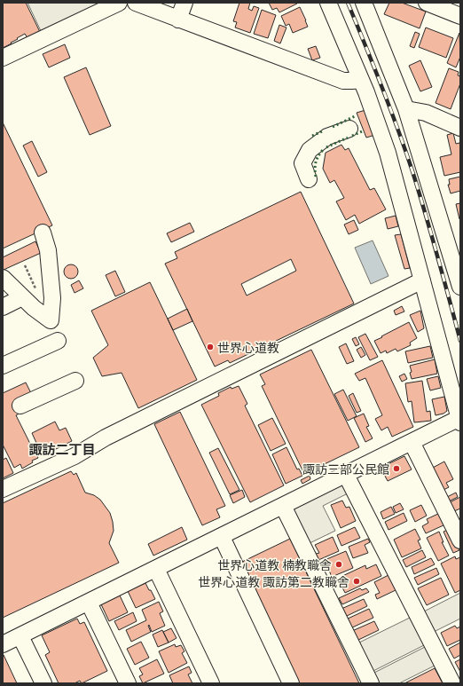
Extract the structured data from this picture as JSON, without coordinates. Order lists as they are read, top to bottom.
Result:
{
  "districts": ["諏訪二丁目"],
  "places": [
    "世界心道教",
    "諏訪三部公民館",
    "世界心道教 楠教職舎",
    "世界心道教 諏訪第二教職舎"
  ]
}
